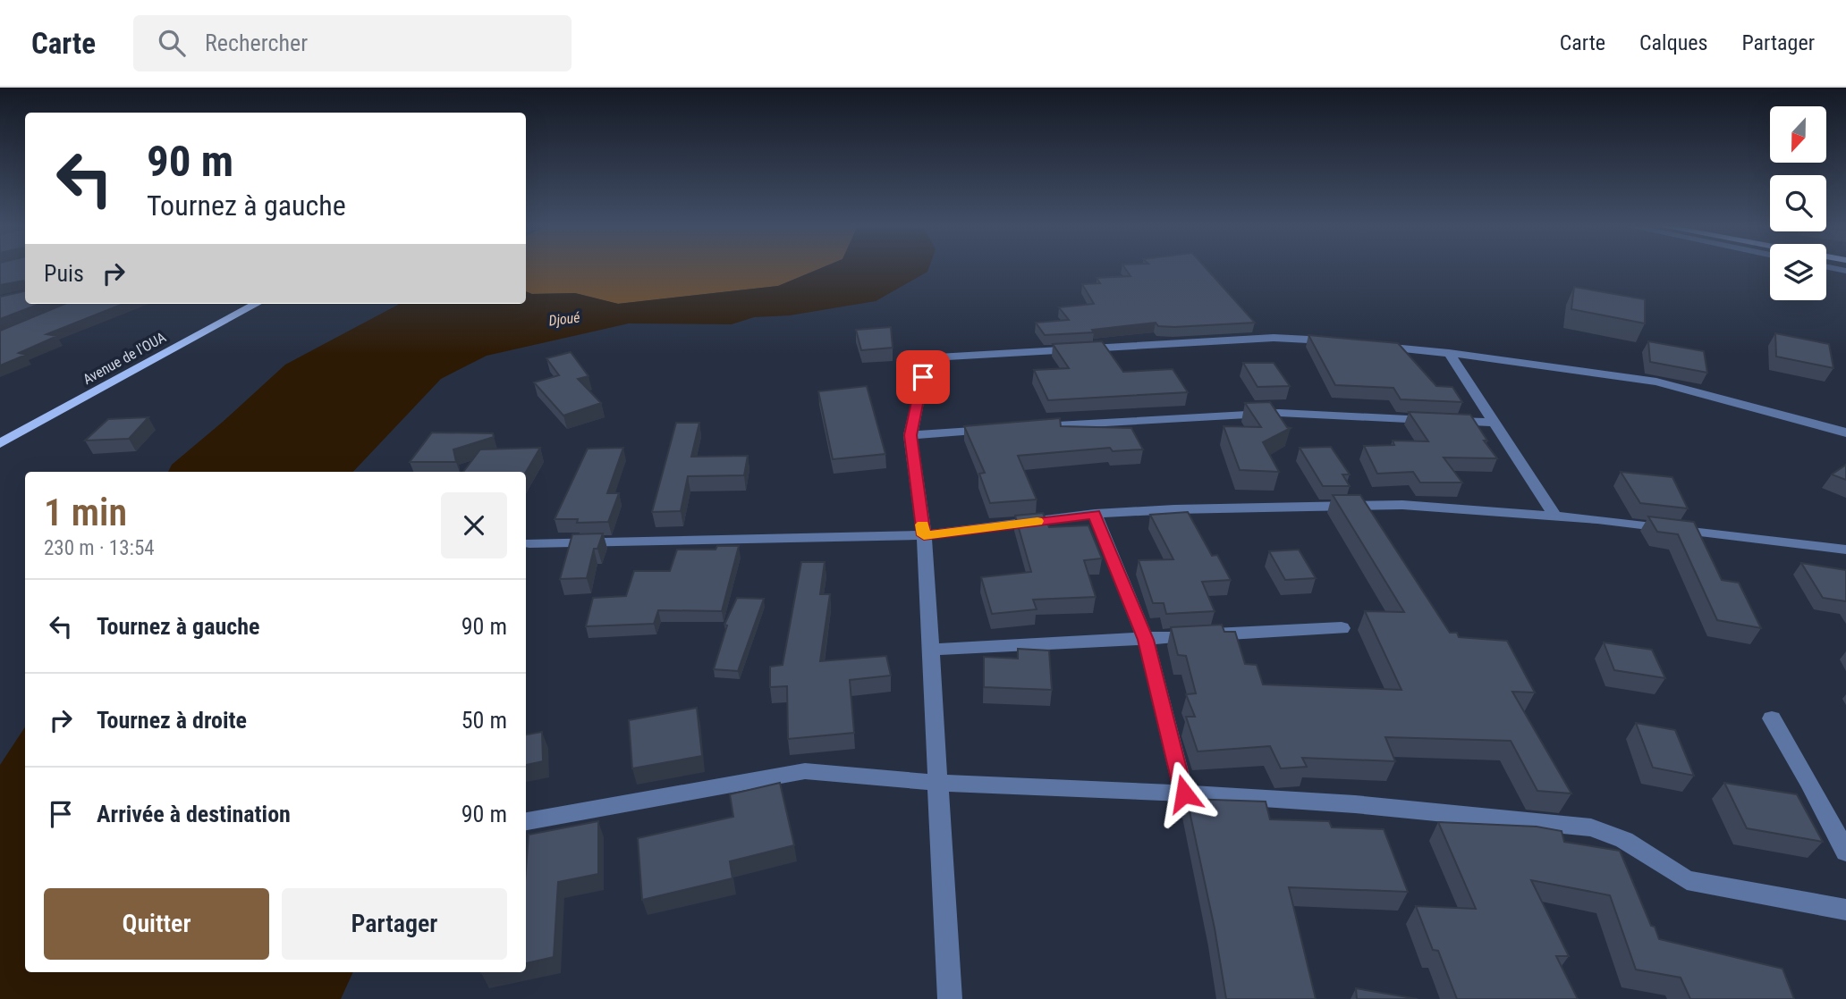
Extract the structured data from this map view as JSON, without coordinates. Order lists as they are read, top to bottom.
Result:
{
  "streets": {
    "main road": ["Avenue de l'OUA"]
  },
  "water": ["Djoué"],
  "north": "bottom",
  "page": {
    "header": "Carte",
    "search": "Rechercher",
    "nav": ["Carte", "Calques", "Partager"],
    "turn": ["90 m", "Tournez à gauche"],
    "then": "Puis",
    "heading": ["1 min", "230 m · 13:54"],
    "list": [
      {
        "name": "Tournez à gauche",
        "value": "90 m"
      },
      {
        "name": "Tournez à droite",
        "value": "50 m"
      },
      {
        "name": "Arrivée à destination",
        "value": "90 m"
      }
    ],
    "buttons": ["Quitter", "Partager"]
  }
}
